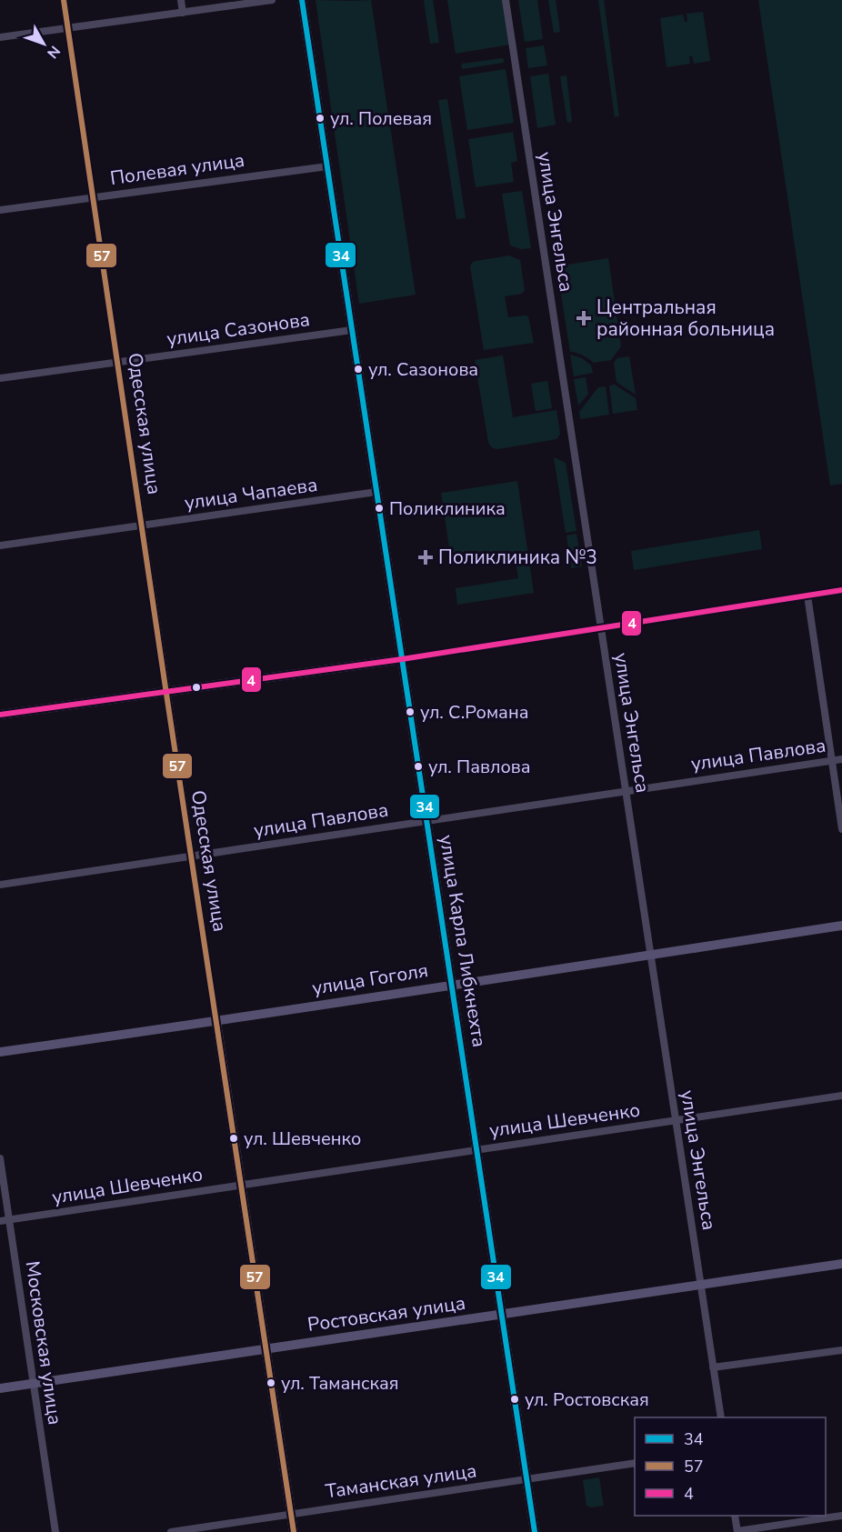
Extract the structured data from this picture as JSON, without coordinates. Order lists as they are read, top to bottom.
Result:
{
  "streets": {
    "street": [
      "Полевая улица",
      "улица Энгельса",
      "улица Сазонова",
      "Одесская улица",
      "улица Чапаева",
      "улица Павлова",
      "улица Карла Либкнехта",
      "улица Гоголя",
      "улица Шевченко",
      "Ростовская улица",
      "Московская улица",
      "Таманская улица"
    ]
  },
  "crossings": [
    ["Полевая улица", "Одесская улица"],
    ["Полевая улица", "улица Карла Либкнехта"],
    ["улица Энгельса", "улица Павлова"],
    ["улица Энгельса", "улица Гоголя"],
    ["улица Энгельса", "улица Шевченко"],
    ["улица Энгельса", "Ростовская улица"],
    ["улица Сазонова", "Одесская улица"],
    ["улица Сазонова", "улица Карла Либкнехта"],
    ["Одесская улица", "улица Чапаева"],
    ["Одесская улица", "улица Павлова"],
    ["Одесская улица", "улица Гоголя"],
    ["Одесская улица", "улица Шевченко"],
    ["Одесская улица", "Ростовская улица"],
    ["Одесская улица", "Таманская улица"],
    ["улица Чапаева", "улица Карла Либкнехта"],
    ["улица Павлова", "улица Карла Либкнехта"],
    ["улица Карла Либкнехта", "улица Гоголя"],
    ["улица Карла Либкнехта", "улица Шевченко"],
    ["улица Карла Либкнехта", "Ростовская улица"],
    ["улица Карла Либкнехта", "Таманская улица"],
    ["улица Шевченко", "Московская улица"],
    ["Ростовская улица", "Московская улица"]
  ],
  "places": {
    "other": [
      "ул. Полевая",
      "ул. Сазонова",
      "Поликлиника",
      "ул. С.Романа",
      "ул. Павлова",
      "ул. Шевченко",
      "ул. Таманская",
      "ул. Ростовская"
    ],
    "health": ["Центральная районная больница", "Поликлиника №3"]
  },
  "lines": ["transit line 34", "transit line 57", "transit line 4"],
  "legend": ["34", "57", "4"],
  "north": "bottom right"
}
